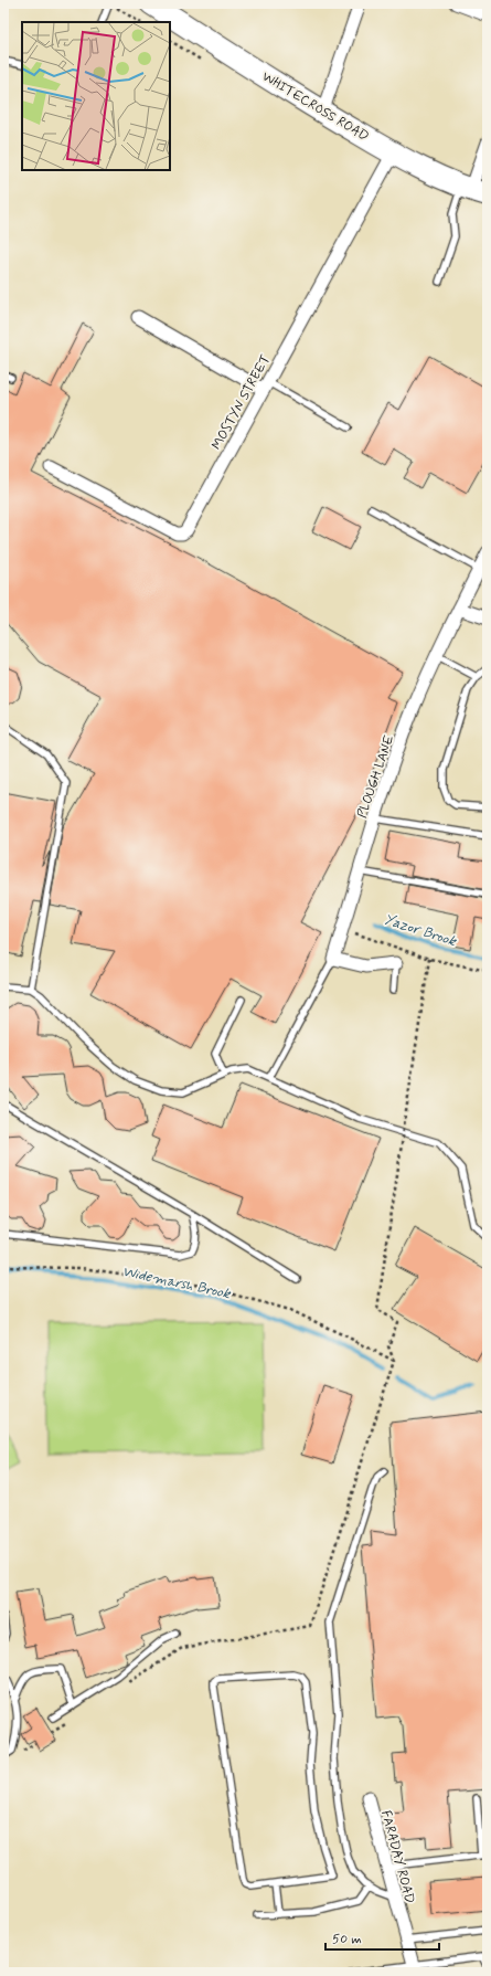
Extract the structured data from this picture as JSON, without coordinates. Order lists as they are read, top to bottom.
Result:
{
  "streets": {
    "highway": ["WHITECROSS ROAD"],
    "street": ["MOSTYN STREET", "PLOUGH LANE", "FARADAY ROAD"]
  },
  "crossings": [
    ["WHITECROSS ROAD", "MOSTYN STREET"]
  ],
  "water": ["Yazor Brook", "Widemarsh Brook"],
  "scale_bar": "50 m"
}
